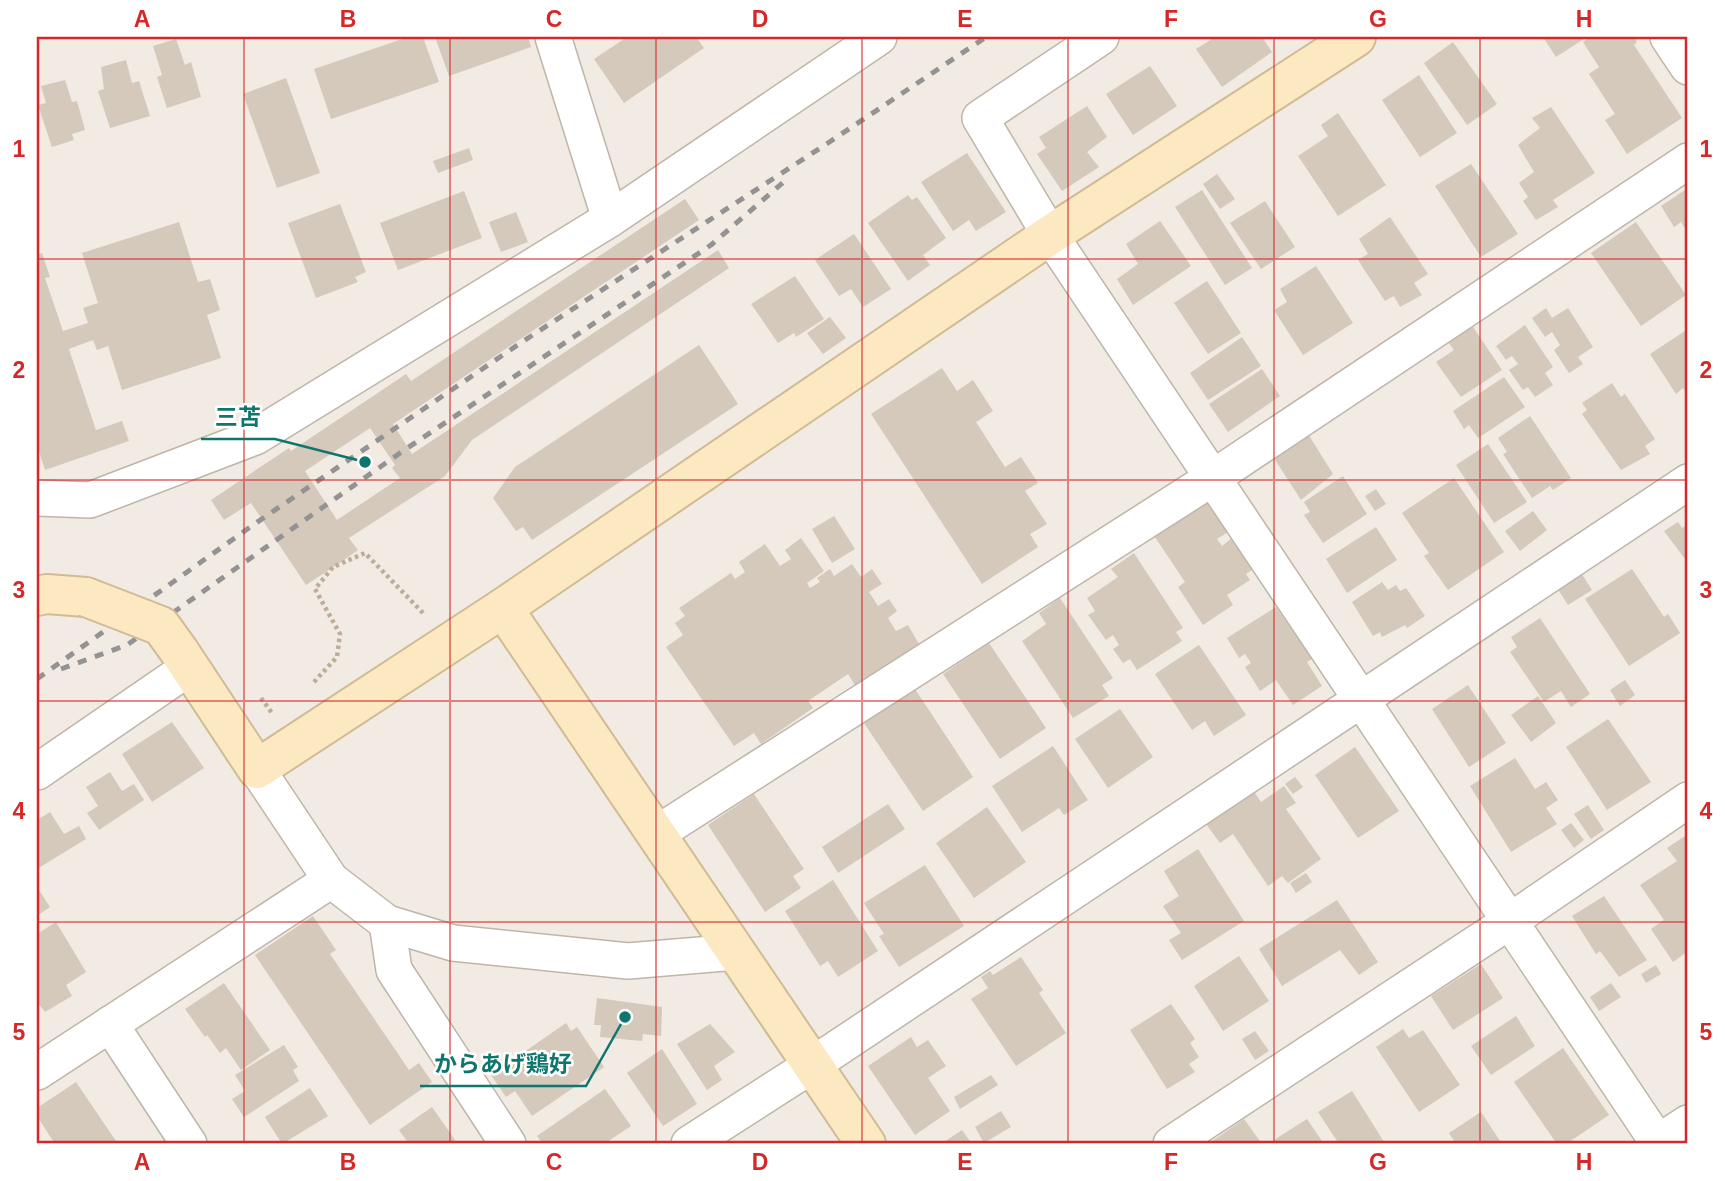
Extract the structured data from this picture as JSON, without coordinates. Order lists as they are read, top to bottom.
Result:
{
  "places": ["三苫", "からあげ鶏好"],
  "grid": {
    "columns": [
      "A",
      "B",
      "C",
      "D",
      "E",
      "F",
      "G",
      "H"
    ],
    "rows": [
      "1",
      "2",
      "3",
      "4",
      "5"
    ]
  }
}
